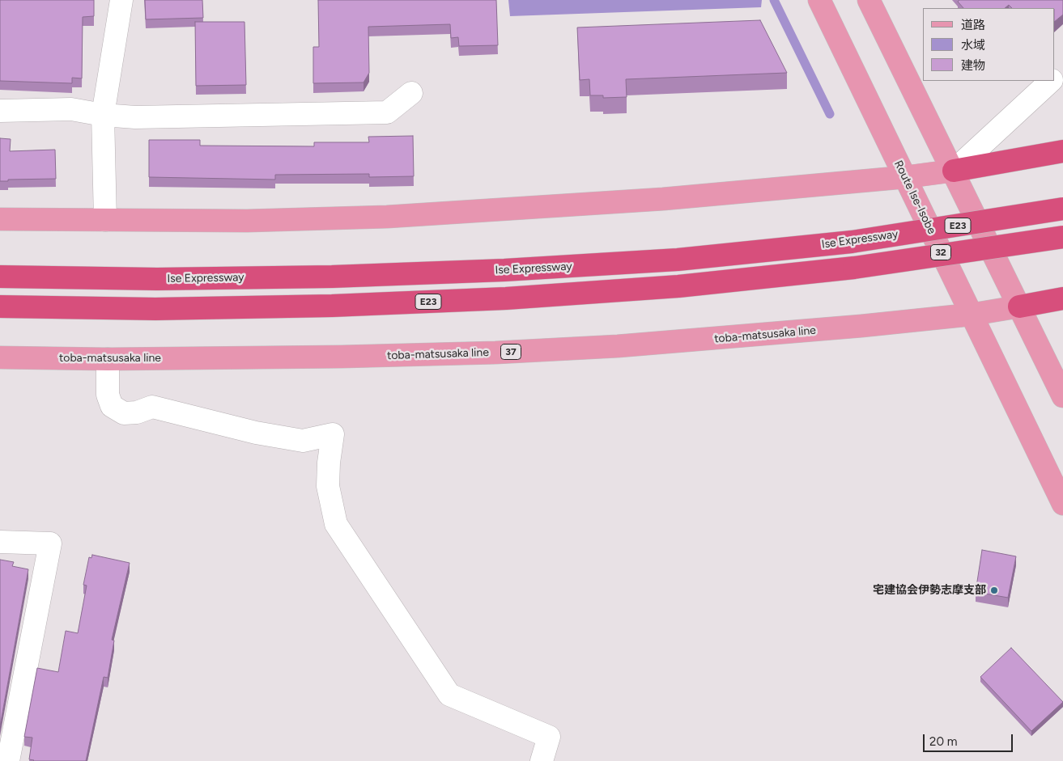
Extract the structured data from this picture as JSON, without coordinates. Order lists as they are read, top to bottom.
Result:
{
  "streets": {
    "highway": ["E23", "Ise Expressway"],
    "main road": [
      "Route Ise-Isobe",
      "32",
      "toba-matsusaka line",
      "37"
    ]
  },
  "crossings": [
    ["Route Ise-Isobe", "toba-matsusaka line"]
  ],
  "places": ["宅建協会伊勢志摩支部"],
  "legend": ["道路", "水域", "建物"],
  "scale_bar": "20 m"
}
